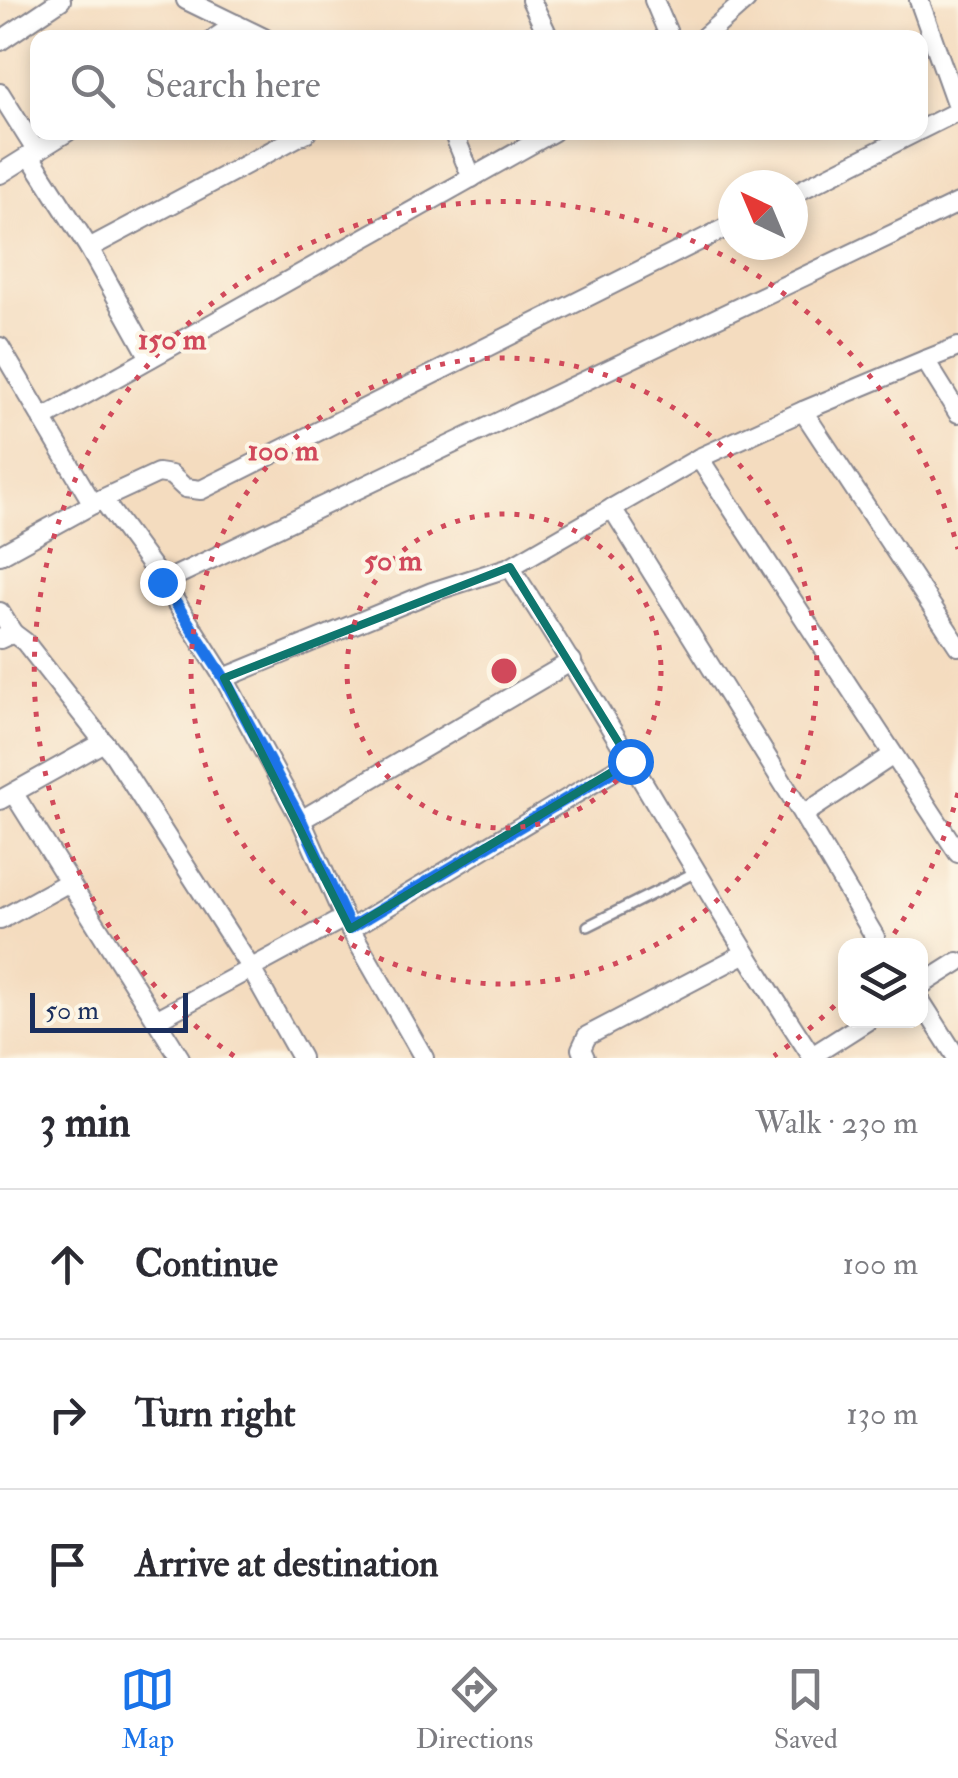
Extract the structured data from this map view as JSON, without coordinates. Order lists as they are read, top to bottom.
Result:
{
  "scale_bar": "50 m",
  "north": "top left",
  "page": {
    "search": "Search here",
    "scale": "50 m",
    "heading": ["3 min", "Walk · 230 m"],
    "list": [
      ["Continue", "100 m"],
      ["Turn right", "130 m"],
      "Arrive at destination"
    ],
    "nav": ["Map", "Directions", "Saved"]
  },
  "rings": ["150 m", "100 m", "50 m"]
}
